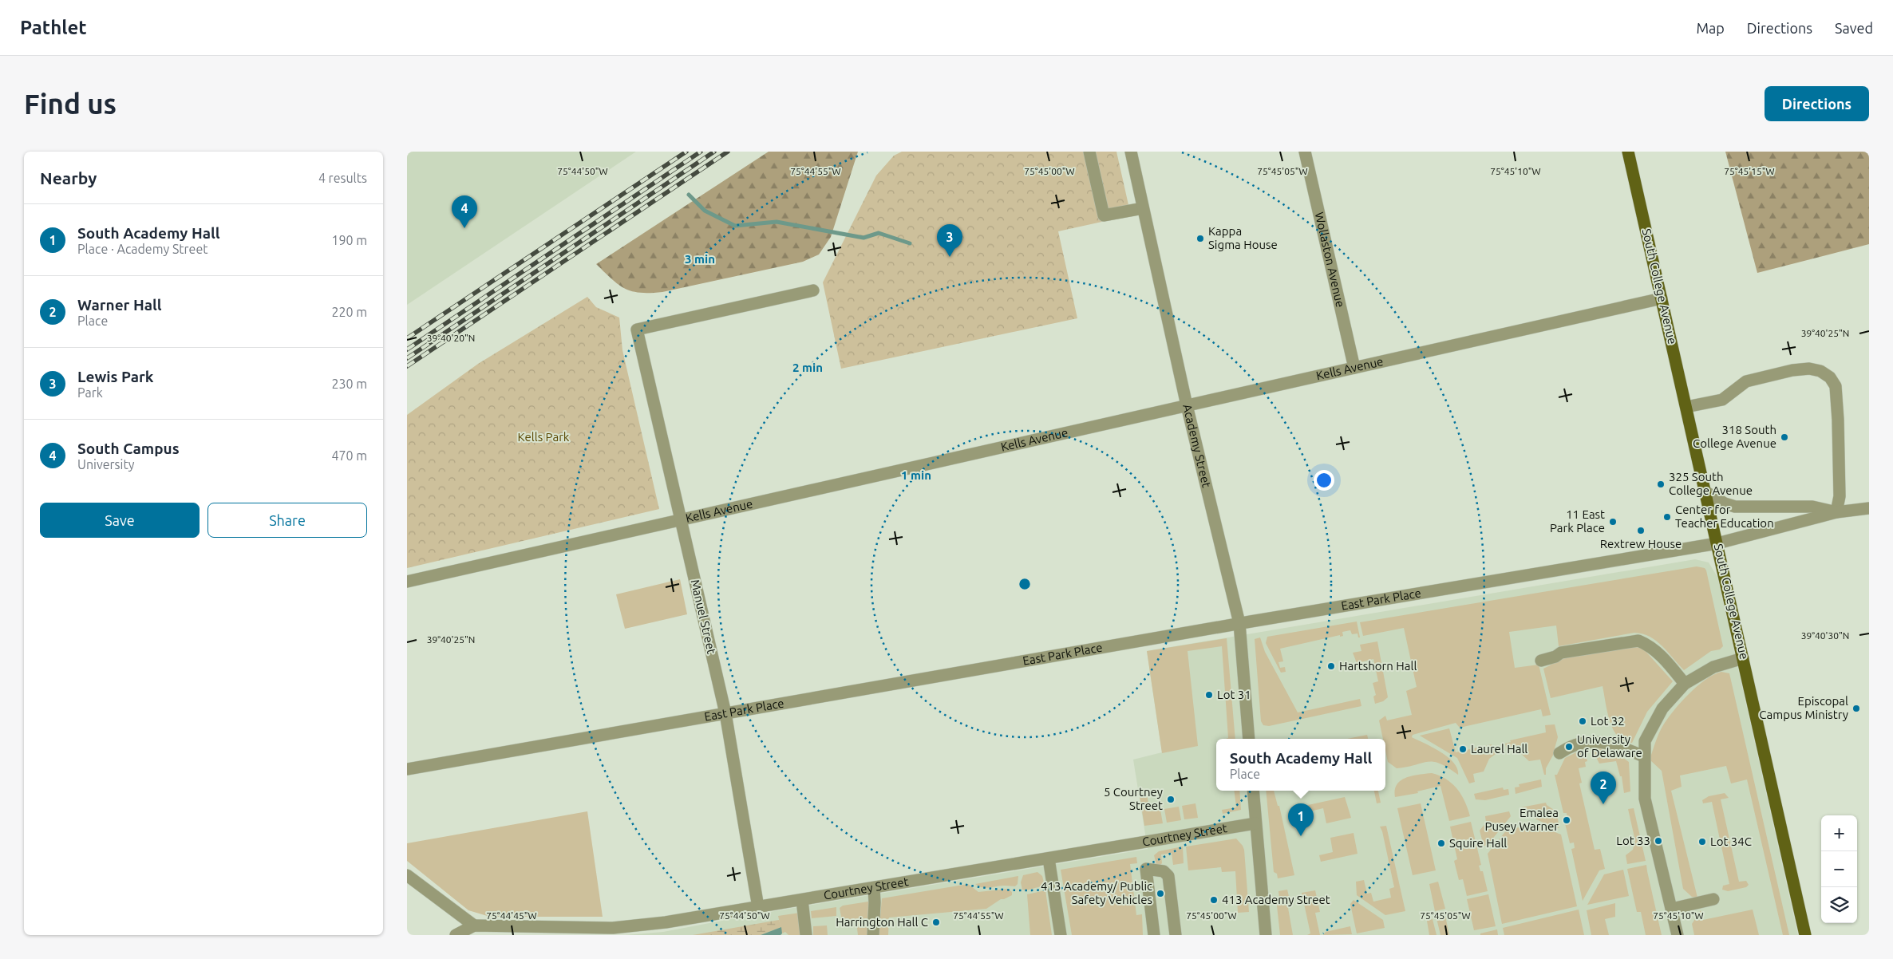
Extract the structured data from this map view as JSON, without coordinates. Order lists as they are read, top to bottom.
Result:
{
  "streets": {
    "main road": ["South College Avenue"],
    "street": [
      "Wollaston Avenue",
      "Kells Avenue",
      "Academy Street",
      "East Park Place",
      "Manuel Street",
      "Courtney Street"
    ]
  },
  "crossings": [
    ["Wollaston Avenue", "Kells Avenue"],
    ["South College Avenue", "Kells Avenue"],
    ["South College Avenue", "East Park Place"],
    ["Kells Avenue", "Academy Street"],
    ["Kells Avenue", "Manuel Street"],
    ["Academy Street", "East Park Place"],
    ["East Park Place", "Manuel Street"],
    ["Manuel Street", "Courtney Street"]
  ],
  "parks": ["Kells Park"],
  "places": [
    "Kappa Sigma House",
    "318 South College Avenue",
    "325 South College Avenue",
    "Center for Teacher Education",
    "11 East Park Place",
    "Rextrew House",
    "Hartshorn Hall",
    "Lot 31",
    "Episcopal Campus Ministry",
    "Lot 32",
    "University of Delaware",
    "Laurel Hall",
    "5 Courtney Street",
    "Emalea Pusey Warner",
    "Lot 33",
    "Lot 34C",
    "Squire Hall",
    "413 Academy/ Public Safety Vehicles",
    "413 Academy Street",
    "Harrington Hall C"
  ],
  "page": {
    "header": "Pathlet",
    "nav": ["Map", "Directions", "Saved"],
    "buttons": [
      "Directions",
      ["Save", "Share"]
    ],
    "title": "Find us",
    "heading": ["Nearby", "4 results"],
    "pins": [
      "4",
      "3",
      "2",
      "1"
    ],
    "list": [
      {
        "mark": "1",
        "name": "South Academy Hall",
        "note": "Place · Academy Street",
        "value": "190 m"
      },
      {
        "mark": "2",
        "name": "Warner Hall",
        "note": "Place",
        "value": "220 m"
      },
      {
        "mark": "3",
        "name": "Lewis Park",
        "note": "Park",
        "value": "230 m"
      },
      {
        "mark": "4",
        "name": "South Campus",
        "note": "University",
        "value": "470 m"
      }
    ],
    "popup": ["South Academy Hall", "Place"],
    "map_buttons": ["+", "−"]
  },
  "coordinates": [
    "75°44'50\"W",
    "75°44'55\"W",
    "75°45'00\"W",
    "75°45'05\"W",
    "75°45'10\"W",
    "75°45'15\"W",
    "39°40'25\"N",
    "39°40'20\"N",
    "39°40'30\"N",
    "75°44'45\"W"
  ],
  "rings": ["3 min", "2 min", "1 min"]
}
